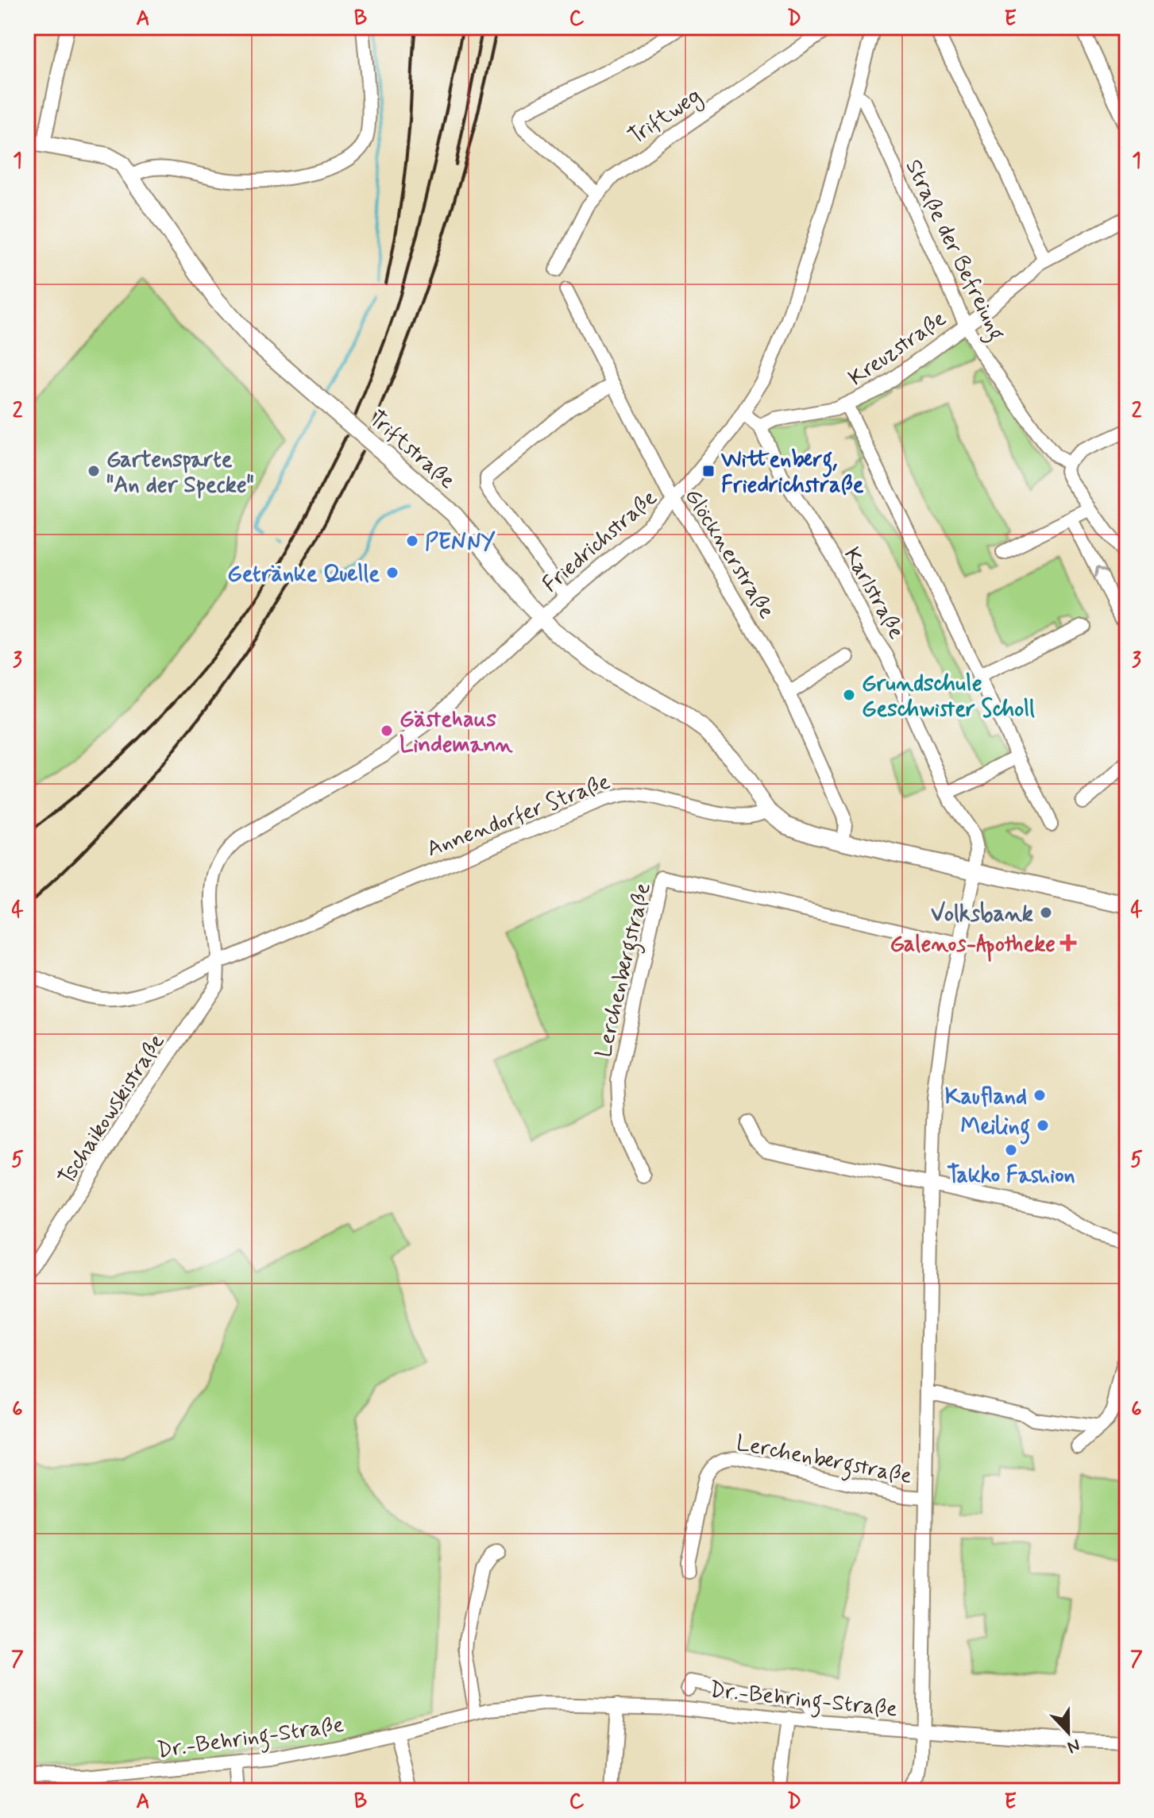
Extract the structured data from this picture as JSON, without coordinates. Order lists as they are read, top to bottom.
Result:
{
  "streets": {
    "main road": ["Triftstraße"],
    "street": [
      "Triftweg",
      "Straße der Befreiung",
      "Kreuzstraße",
      "Friedrichstraße",
      "Glöcknerstraße",
      "Karlstraße",
      "Annendorfer Straße",
      "Lerchenbergstraße",
      "Tschaikowskistraße",
      "Dr.-Behring-Straße"
    ]
  },
  "crossings": [
    ["Straße der Befreiung", "Kreuzstraße"],
    ["Straße der Befreiung", "Friedrichstraße"],
    ["Kreuzstraße", "Karlstraße"],
    ["Triftstraße", "Friedrichstraße"],
    ["Triftstraße", "Annendorfer Straße"],
    ["Friedrichstraße", "Glöcknerstraße"],
    ["Friedrichstraße", "Karlstraße"],
    ["Friedrichstraße", "Annendorfer Straße"],
    ["Friedrichstraße", "Tschaikowskistraße"],
    ["Karlstraße", "Lerchenbergstraße"],
    ["Annendorfer Straße", "Tschaikowskistraße"],
    ["Lerchenbergstraße", "Dr.-Behring-Straße"]
  ],
  "places": {
    "other": [
      "Gartensparte \"An der Specke\"",
      "PENNY",
      "Getränke Quelle",
      "Grundschule Geschwister Scholl",
      "Gästehaus Lindemann",
      "Volksbank",
      "Kaufland",
      "Meiling",
      "Takko Fashion"
    ],
    "transit": ["Wittenberg, Friedrichstraße"],
    "health": ["Galenos-Apotheke"]
  },
  "north": "bottom",
  "grid": {
    "columns": [
      "A",
      "B",
      "C",
      "D",
      "E"
    ],
    "rows": [
      "1",
      "2",
      "3",
      "4",
      "5",
      "6",
      "7"
    ]
  }
}
